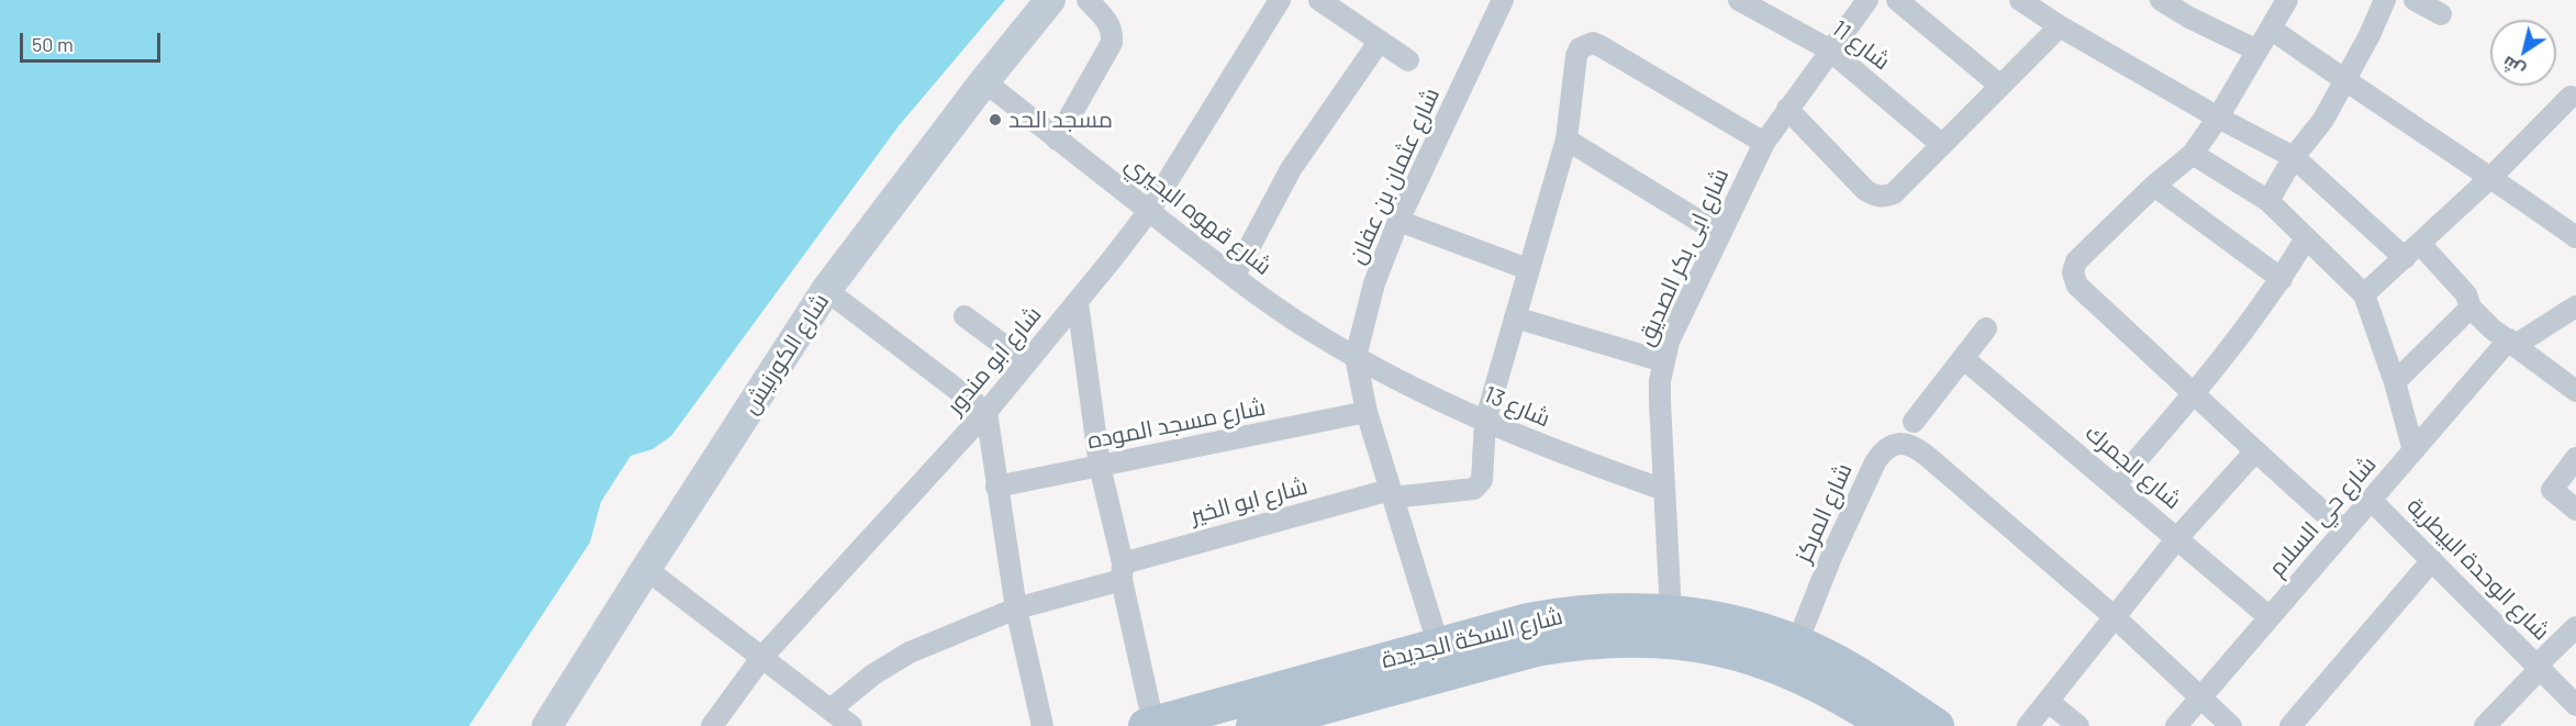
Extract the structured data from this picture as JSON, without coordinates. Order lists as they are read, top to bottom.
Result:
{
  "streets": {
    "main road": ["شارع الكورنيش", "شارع السكة الجديدة"],
    "street": [
      "شارع 11",
      "شارع عثمان بن عفان",
      "شارع قهوه البحيري",
      "شارع ابى بكر الصديق",
      "شارع ابو مندور",
      "شارع 13",
      "شارع مسجد الموده",
      "شارع الجمرك",
      "شارع ابو الخير",
      "شارع المركز",
      "شارع حي السلام",
      "شارع الوحدة البيطرية"
    ]
  },
  "crossings": [
    ["شارع 11", "شارع ابى بكر الصديق"],
    ["شارع عثمان بن عفان", "شارع قهوه البحيري"],
    ["شارع عثمان بن عفان", "شارع 13"],
    ["شارع عثمان بن عفان", "شارع مسجد الموده"],
    ["شارع عثمان بن عفان", "شارع ابو الخير"],
    ["شارع عثمان بن عفان", "شارع السكة الجديدة"],
    ["شارع قهوه البحيري", "شارع الكورنيش"],
    ["شارع قهوه البحيري", "شارع ابو مندور"],
    ["شارع قهوه البحيري", "شارع 13"],
    ["شارع ابى بكر الصديق", "شارع 13"],
    ["شارع ابى بكر الصديق", "شارع السكة الجديدة"],
    ["شارع 13", "شارع ابو الخير"],
    ["شارع الجمرك", "شارع حي السلام"],
    ["شارع المركز", "شارع السكة الجديدة"],
    ["شارع حي السلام", "شارع الوحدة البيطرية"]
  ],
  "places": ["مسجد الحد"],
  "scale_bar": "50 m",
  "north": "bottom left"
}
